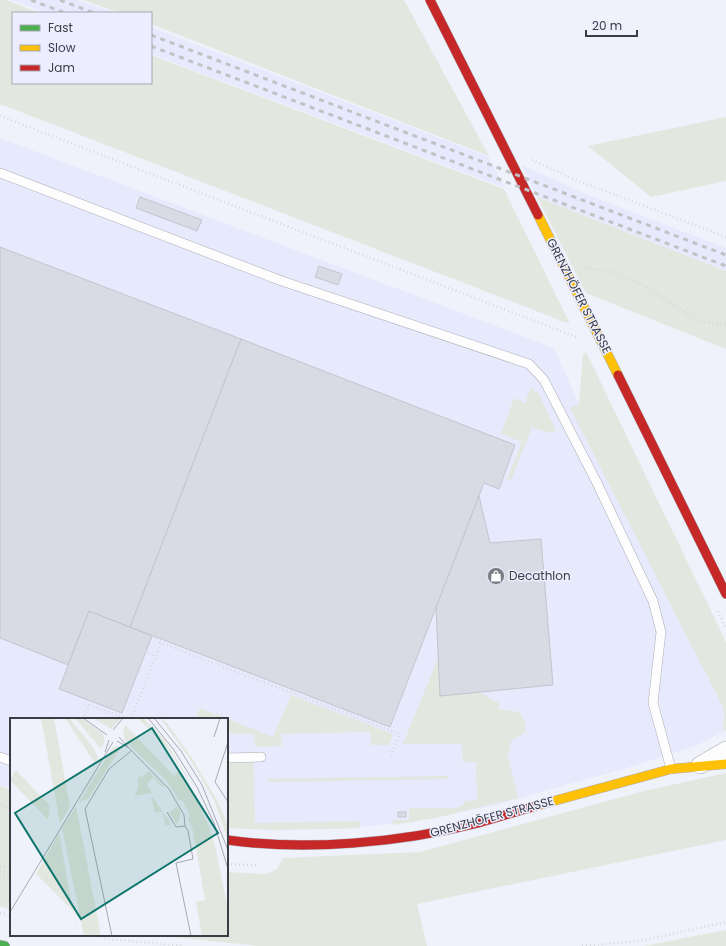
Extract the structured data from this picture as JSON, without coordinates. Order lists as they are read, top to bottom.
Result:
{
  "streets": {
    "main road": ["GRENZHÖFER STRASSE"]
  },
  "places": {
    "shop": ["Decathlon"]
  },
  "legend": ["Fast", "Slow", "Jam"],
  "scale_bar": "20 m"
}
